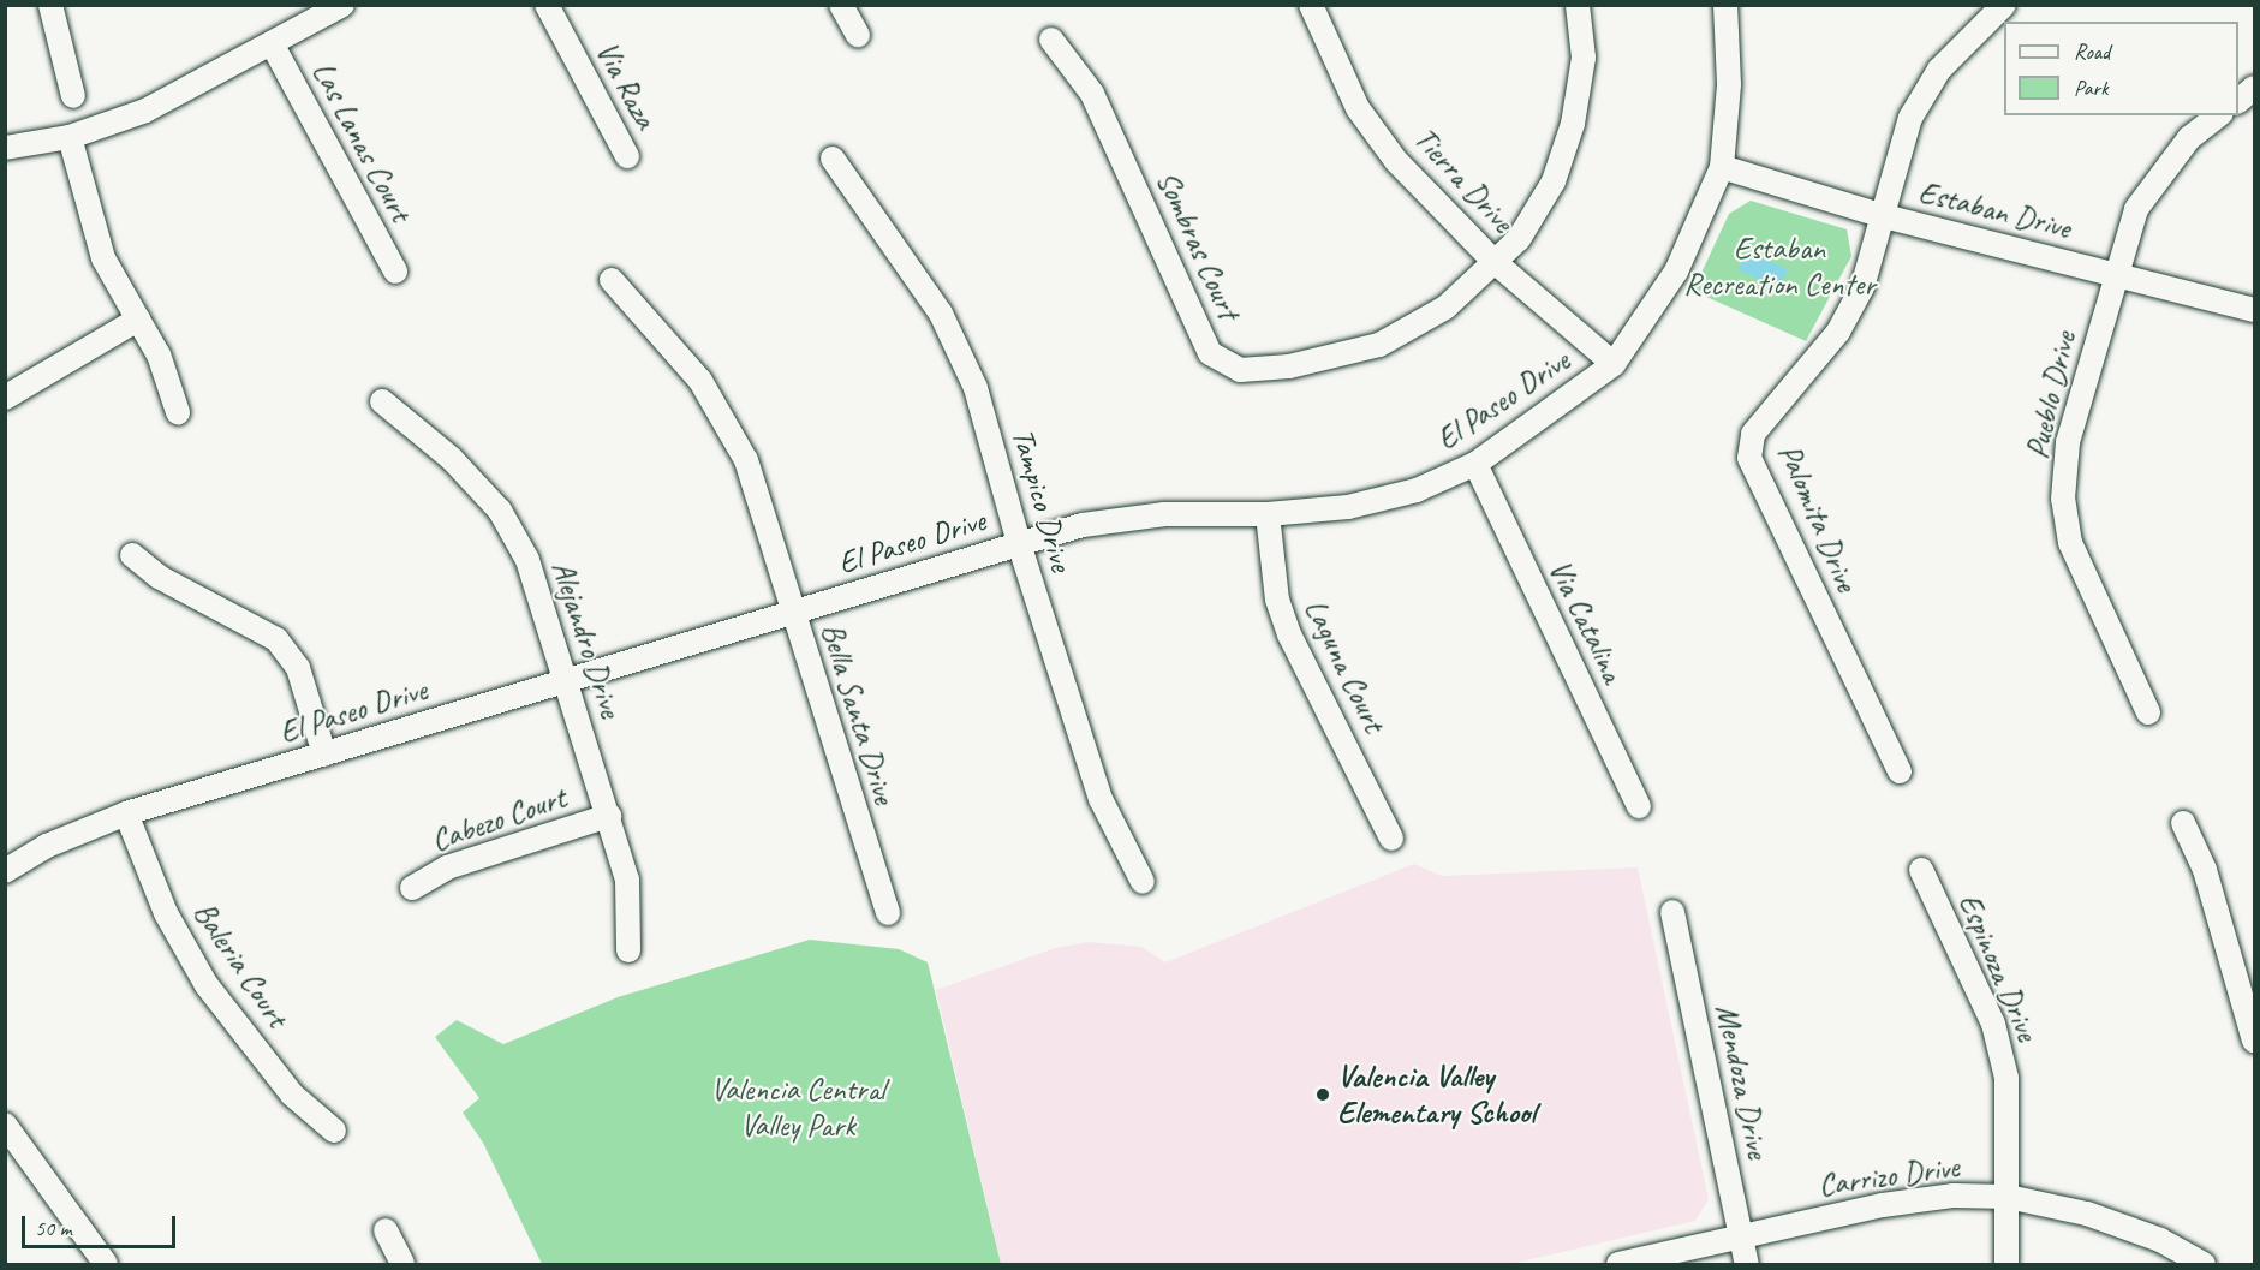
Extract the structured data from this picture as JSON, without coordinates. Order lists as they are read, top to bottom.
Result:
{
  "streets": {
    "street": [
      "Via Raza",
      "Las Lanas Court",
      "Tierra Drive",
      "Estaban Drive",
      "Sombras Court",
      "Pueblo Drive",
      "El Paseo Drive",
      "Tampico Drive",
      "Palomita Drive",
      "Via Catalina",
      "Alejandro Drive",
      "Laguna Court",
      "Bella Santa Drive",
      "Cabezo Court",
      "Baleria Court",
      "Espinoza Drive",
      "Mendoza Drive",
      "Carrizo Drive"
    ]
  },
  "crossings": [
    ["Tierra Drive", "Sombras Court"],
    ["Tierra Drive", "El Paseo Drive"],
    ["Estaban Drive", "Pueblo Drive"],
    ["Estaban Drive", "El Paseo Drive"],
    ["Estaban Drive", "Palomita Drive"],
    ["El Paseo Drive", "Tampico Drive"],
    ["El Paseo Drive", "Via Catalina"],
    ["El Paseo Drive", "Alejandro Drive"],
    ["El Paseo Drive", "Laguna Court"],
    ["El Paseo Drive", "Bella Santa Drive"],
    ["El Paseo Drive", "Baleria Court"],
    ["Alejandro Drive", "Cabezo Court"],
    ["Espinoza Drive", "Carrizo Drive"],
    ["Mendoza Drive", "Carrizo Drive"]
  ],
  "parks": ["Estaban Recreation Center", "Valencia Central Valley Park"],
  "places": ["Valencia Valley Elementary School"],
  "legend": ["Road", "Park"],
  "scale_bar": "50 m"
}
